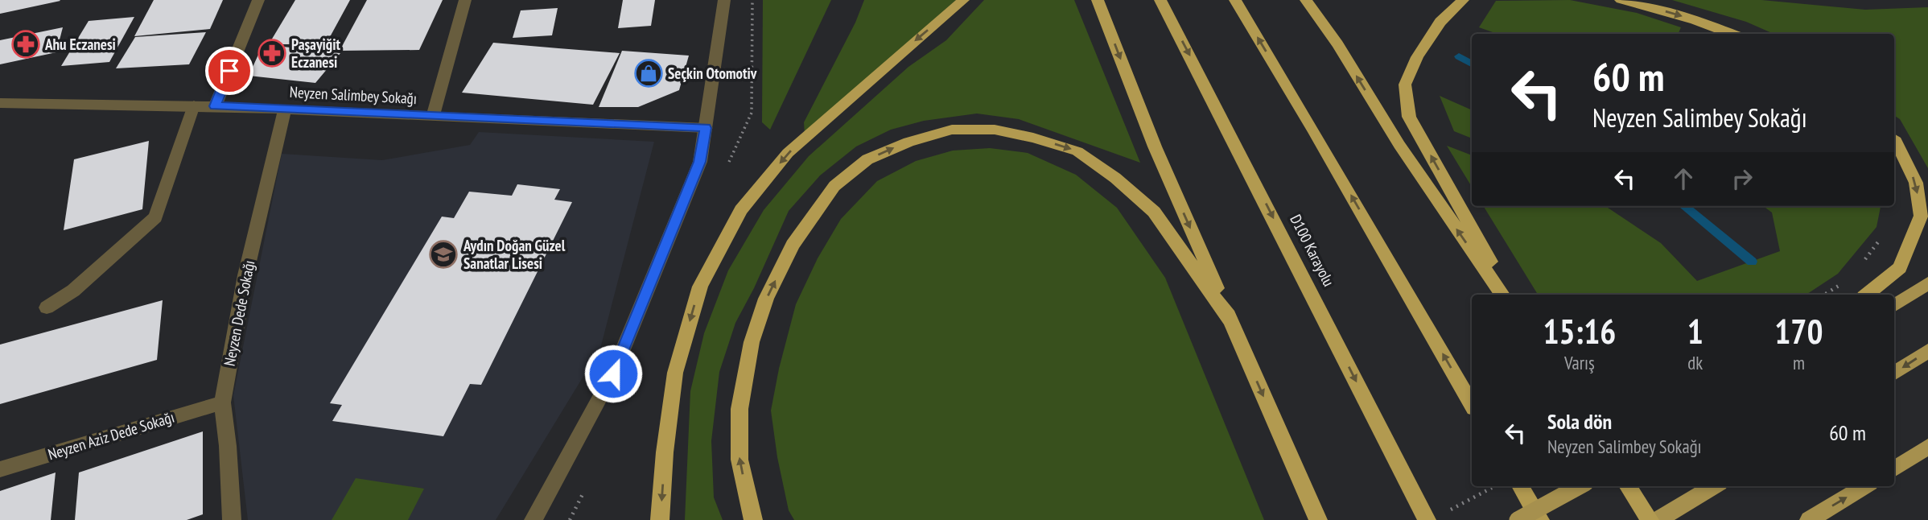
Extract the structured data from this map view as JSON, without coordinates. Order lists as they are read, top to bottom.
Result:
{
  "streets": {
    "highway": ["D100 Karayolu"],
    "street": ["Neyzen Salimbey Sokağı", "Neyzen Dede Sokağı", "Neyzen Aziz Dede Sokağı"]
  },
  "crossings": [
    ["Neyzen Salimbey Sokağı", "Neyzen Dede Sokağı"],
    ["Neyzen Dede Sokağı", "Neyzen Aziz Dede Sokağı"]
  ],
  "places": {
    "pharmacy": ["Ahu Eczanesi", "Paşayiğit Eczanesi"],
    "shop": ["Seçkin Otomotiv"],
    "school or university": ["Aydın Doğan Güzel Sanatlar Lisesi"]
  },
  "page": {
    "turn": ["60 m", "Neyzen Salimbey Sokağı"],
    "eta": [
      "15:16",
      "Varış",
      "1",
      "dk",
      "170",
      "m"
    ],
    "list": [
      {
        "name": "Sola dön",
        "note": "Neyzen Salimbey Sokağı",
        "value": "60 m"
      }
    ]
  }
}
